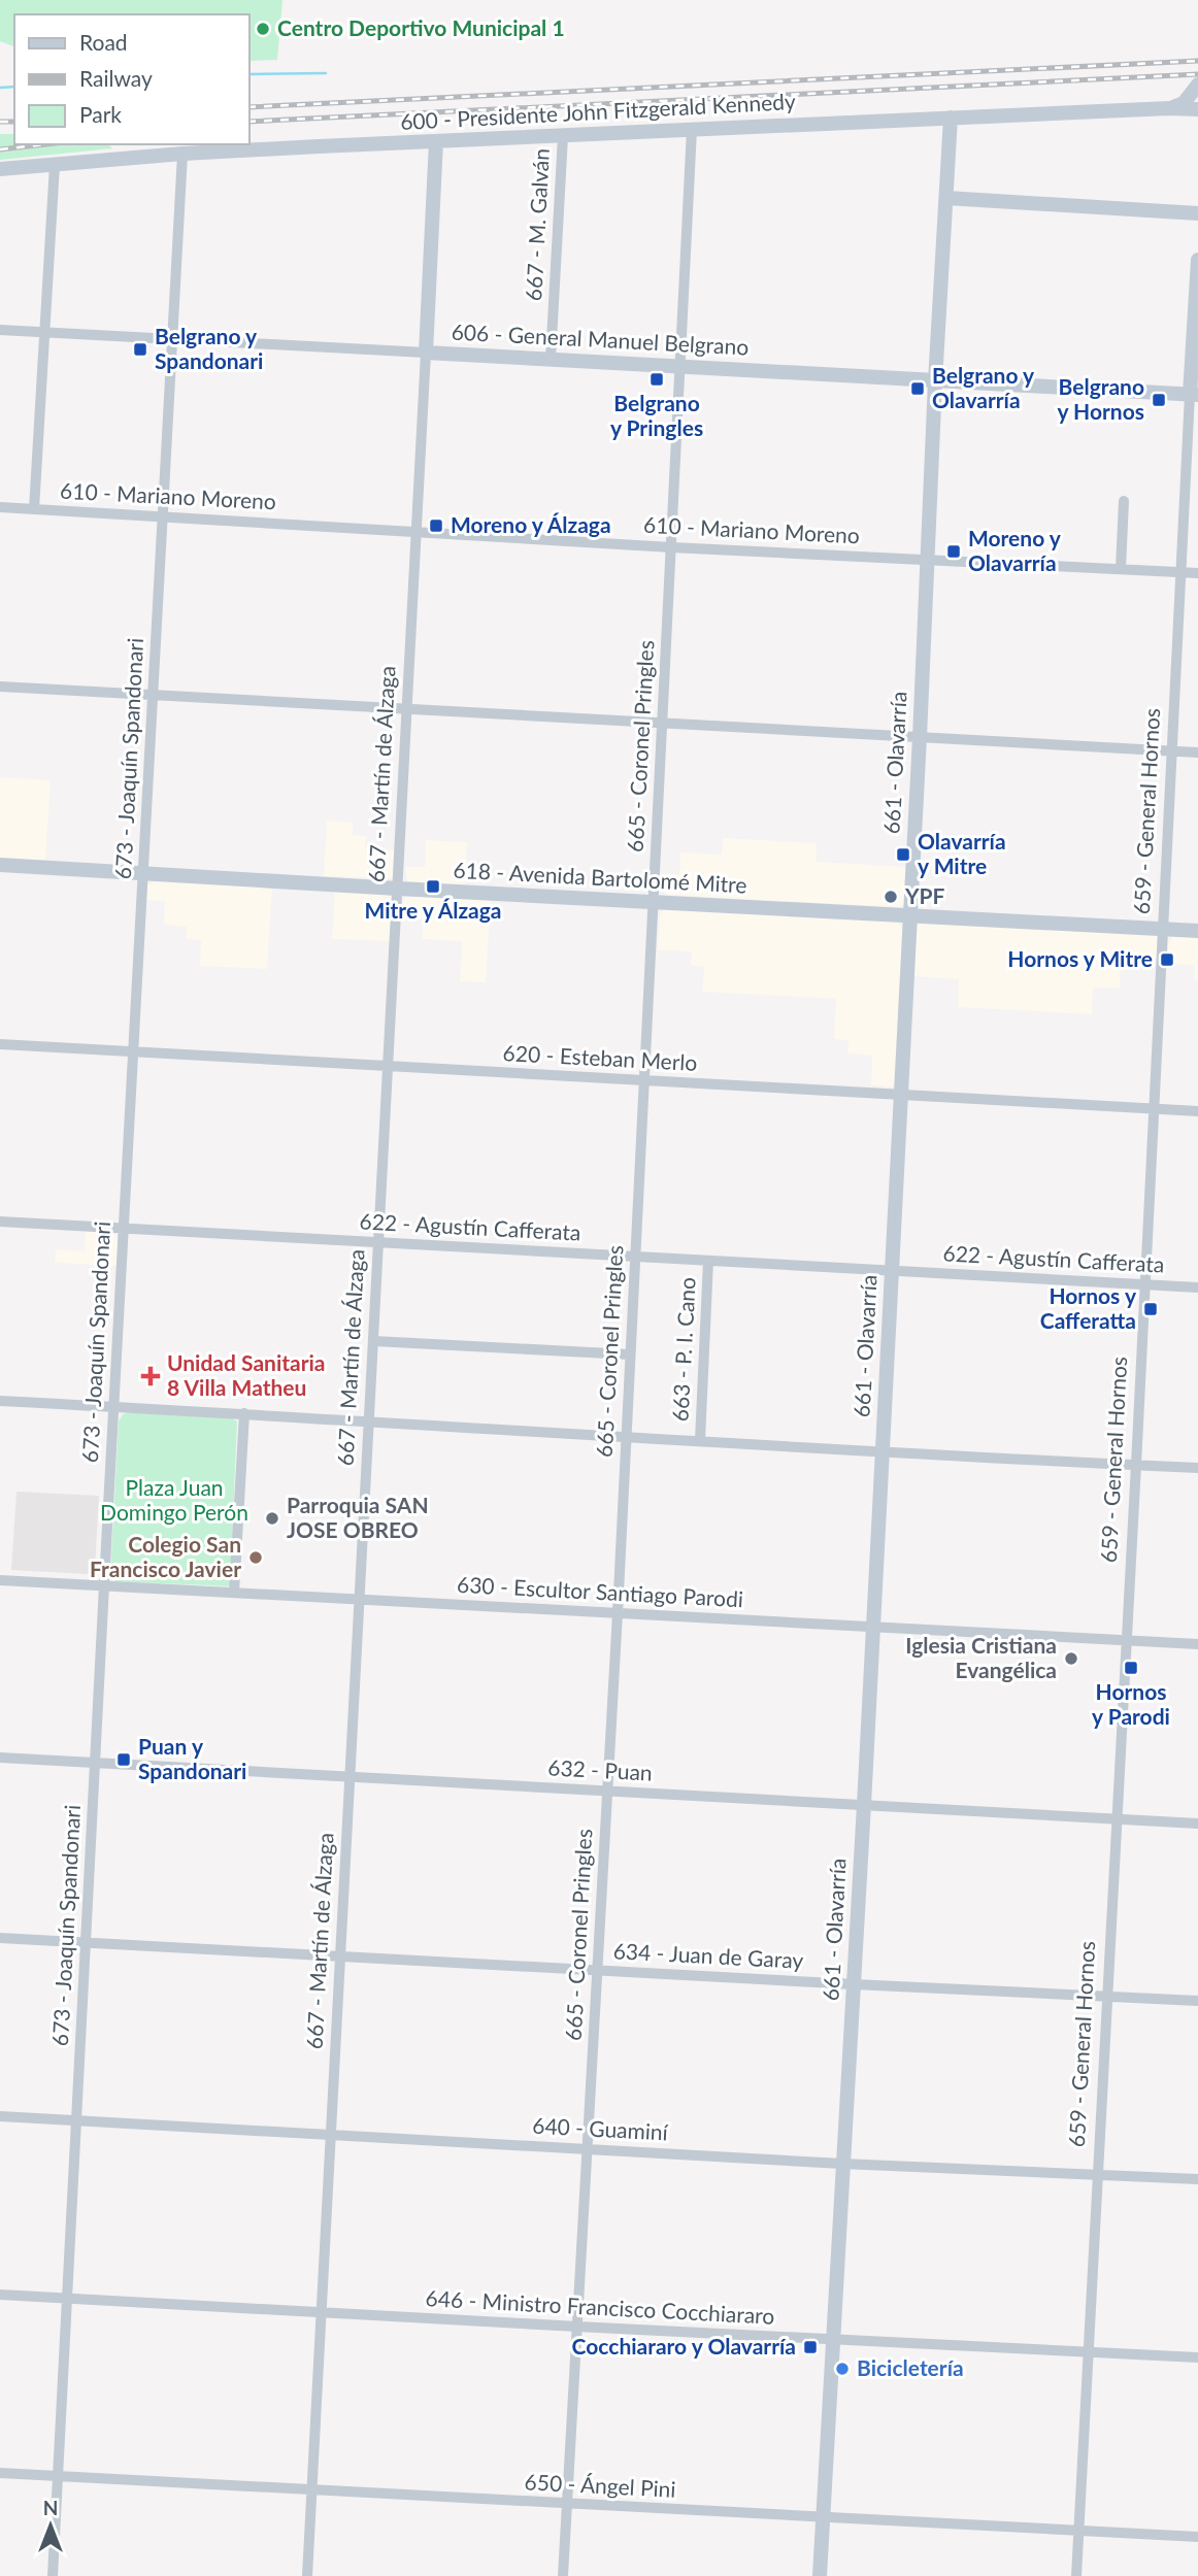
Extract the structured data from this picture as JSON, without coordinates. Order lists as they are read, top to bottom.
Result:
{
  "streets": {
    "street": [
      "600 - Presidente John Fitzgerald Kennedy",
      "667 - M. Galván",
      "606 - General Manuel Belgrano",
      "610 - Mariano Moreno",
      "665 - Coronel Pringles",
      "673 - Joaquín Spandonari",
      "661 - Olavarría",
      "667 - Martín de Álzaga",
      "659 - General Hornos",
      "618 - Avenida Bartolomé Mitre",
      "620 - Esteban Merlo",
      "622 - Agustín Cafferata",
      "663 - P. I. Cano",
      "630 - Escultor Santiago Parodi",
      "632 - Puan",
      "634 - Juan de Garay",
      "640 - Guaminí",
      "646 - Ministro Francisco Cocchiararo",
      "650 - Ángel Pini"
    ]
  },
  "crossings": [
    ["600 - Presidente John Fitzgerald Kennedy", "667 - M. Galván"],
    ["600 - Presidente John Fitzgerald Kennedy", "665 - Coronel Pringles"],
    ["600 - Presidente John Fitzgerald Kennedy", "673 - Joaquín Spandonari"],
    ["600 - Presidente John Fitzgerald Kennedy", "661 - Olavarría"],
    ["600 - Presidente John Fitzgerald Kennedy", "667 - Martín de Álzaga"],
    ["667 - M. Galván", "606 - General Manuel Belgrano"],
    ["606 - General Manuel Belgrano", "665 - Coronel Pringles"],
    ["606 - General Manuel Belgrano", "673 - Joaquín Spandonari"],
    ["606 - General Manuel Belgrano", "661 - Olavarría"],
    ["606 - General Manuel Belgrano", "667 - Martín de Álzaga"],
    ["606 - General Manuel Belgrano", "659 - General Hornos"],
    ["610 - Mariano Moreno", "665 - Coronel Pringles"],
    ["610 - Mariano Moreno", "673 - Joaquín Spandonari"],
    ["610 - Mariano Moreno", "661 - Olavarría"],
    ["610 - Mariano Moreno", "667 - Martín de Álzaga"],
    ["610 - Mariano Moreno", "659 - General Hornos"],
    ["665 - Coronel Pringles", "618 - Avenida Bartolomé Mitre"],
    ["665 - Coronel Pringles", "620 - Esteban Merlo"],
    ["665 - Coronel Pringles", "622 - Agustín Cafferata"],
    ["665 - Coronel Pringles", "630 - Escultor Santiago Parodi"],
    ["665 - Coronel Pringles", "632 - Puan"],
    ["665 - Coronel Pringles", "634 - Juan de Garay"],
    ["665 - Coronel Pringles", "640 - Guaminí"],
    ["665 - Coronel Pringles", "646 - Ministro Francisco Cocchiararo"],
    ["665 - Coronel Pringles", "650 - Ángel Pini"],
    ["673 - Joaquín Spandonari", "618 - Avenida Bartolomé Mitre"],
    ["673 - Joaquín Spandonari", "620 - Esteban Merlo"],
    ["673 - Joaquín Spandonari", "622 - Agustín Cafferata"],
    ["673 - Joaquín Spandonari", "630 - Escultor Santiago Parodi"],
    ["673 - Joaquín Spandonari", "632 - Puan"],
    ["673 - Joaquín Spandonari", "634 - Juan de Garay"],
    ["673 - Joaquín Spandonari", "640 - Guaminí"],
    ["673 - Joaquín Spandonari", "646 - Ministro Francisco Cocchiararo"],
    ["673 - Joaquín Spandonari", "650 - Ángel Pini"],
    ["661 - Olavarría", "618 - Avenida Bartolomé Mitre"],
    ["661 - Olavarría", "620 - Esteban Merlo"],
    ["661 - Olavarría", "622 - Agustín Cafferata"],
    ["661 - Olavarría", "630 - Escultor Santiago Parodi"],
    ["661 - Olavarría", "632 - Puan"],
    ["661 - Olavarría", "634 - Juan de Garay"],
    ["661 - Olavarría", "640 - Guaminí"],
    ["661 - Olavarría", "646 - Ministro Francisco Cocchiararo"],
    ["661 - Olavarría", "650 - Ángel Pini"],
    ["667 - Martín de Álzaga", "618 - Avenida Bartolomé Mitre"],
    ["667 - Martín de Álzaga", "620 - Esteban Merlo"],
    ["667 - Martín de Álzaga", "622 - Agustín Cafferata"],
    ["667 - Martín de Álzaga", "630 - Escultor Santiago Parodi"],
    ["667 - Martín de Álzaga", "632 - Puan"],
    ["667 - Martín de Álzaga", "634 - Juan de Garay"],
    ["667 - Martín de Álzaga", "640 - Guaminí"],
    ["667 - Martín de Álzaga", "646 - Ministro Francisco Cocchiararo"],
    ["667 - Martín de Álzaga", "650 - Ángel Pini"],
    ["659 - General Hornos", "618 - Avenida Bartolomé Mitre"],
    ["659 - General Hornos", "620 - Esteban Merlo"],
    ["659 - General Hornos", "622 - Agustín Cafferata"],
    ["659 - General Hornos", "630 - Escultor Santiago Parodi"],
    ["659 - General Hornos", "632 - Puan"],
    ["659 - General Hornos", "634 - Juan de Garay"],
    ["659 - General Hornos", "640 - Guaminí"],
    ["659 - General Hornos", "646 - Ministro Francisco Cocchiararo"],
    ["659 - General Hornos", "650 - Ángel Pini"],
    ["622 - Agustín Cafferata", "663 - P. I. Cano"]
  ],
  "parks": ["Plaza Juan Domingo Perón"],
  "places": {
    "other": [
      "Centro Deportivo Municipal 1",
      "YPF",
      "Parroquia SAN JOSE OBREO",
      "Colegio San Francisco Javier",
      "Iglesia Cristiana Evangélica",
      "Bicicletería"
    ],
    "transit": [
      "Belgrano y Spandonari",
      "Belgrano y Pringles",
      "Belgrano y Olavarría",
      "Belgrano y Hornos",
      "Moreno y Álzaga",
      "Moreno y Olavarría",
      "Olavarría y Mitre",
      "Mitre y Álzaga",
      "Hornos y Mitre",
      "Hornos y Cafferatta",
      "Hornos y Parodi",
      "Puan y Spandonari",
      "Cocchiararo y Olavarría"
    ],
    "health": ["Unidad Sanitaria 8 Villa Matheu"]
  },
  "legend": ["Road", "Railway", "Park"],
  "north": "top"
}
